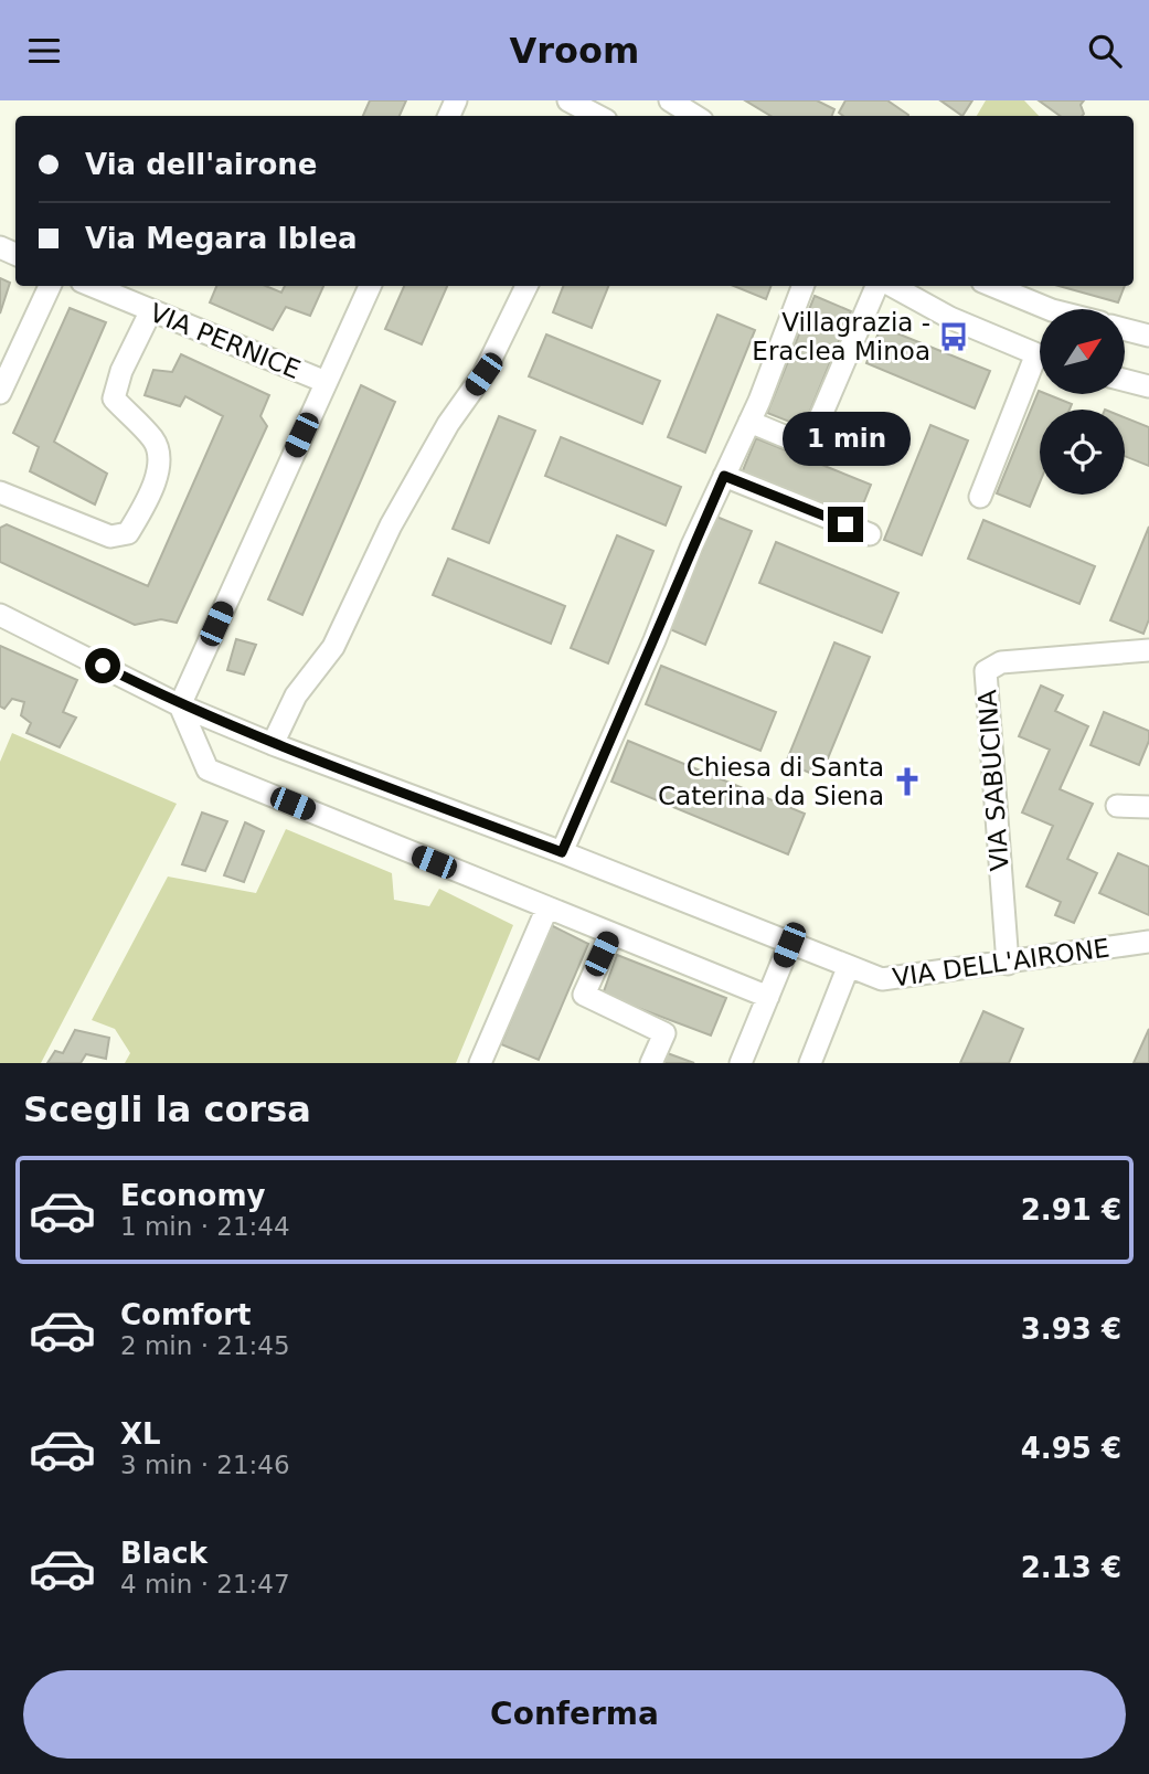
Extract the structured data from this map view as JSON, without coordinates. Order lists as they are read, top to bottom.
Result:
{
  "streets": {
    "street": ["VIA PERNICE", "VIA SABUCINA", "VIA DELL'AIRONE"]
  },
  "crossings": [
    ["VIA SABUCINA", "VIA DELL'AIRONE"]
  ],
  "places": {
    "bus stop": ["Villagrazia - Eraclea Minoa"],
    "church": ["Chiesa di Santa Caterina da Siena"]
  },
  "north": "top right",
  "page": {
    "header": "Vroom",
    "banner": ["Via dell'airone", "Via Megara Iblea"],
    "bubble": "1 min",
    "heading": "Scegli la corsa",
    "list": [
      {
        "name": "Economy",
        "note": "1 min · 21:44",
        "value": "2.91 €"
      },
      {
        "name": "Comfort",
        "note": "2 min · 21:45",
        "value": "3.93 €"
      },
      {
        "name": "XL",
        "note": "3 min · 21:46",
        "value": "4.95 €"
      },
      {
        "name": "Black",
        "note": "4 min · 21:47",
        "value": "2.13 €"
      }
    ],
    "buttons": "Conferma"
  }
}
